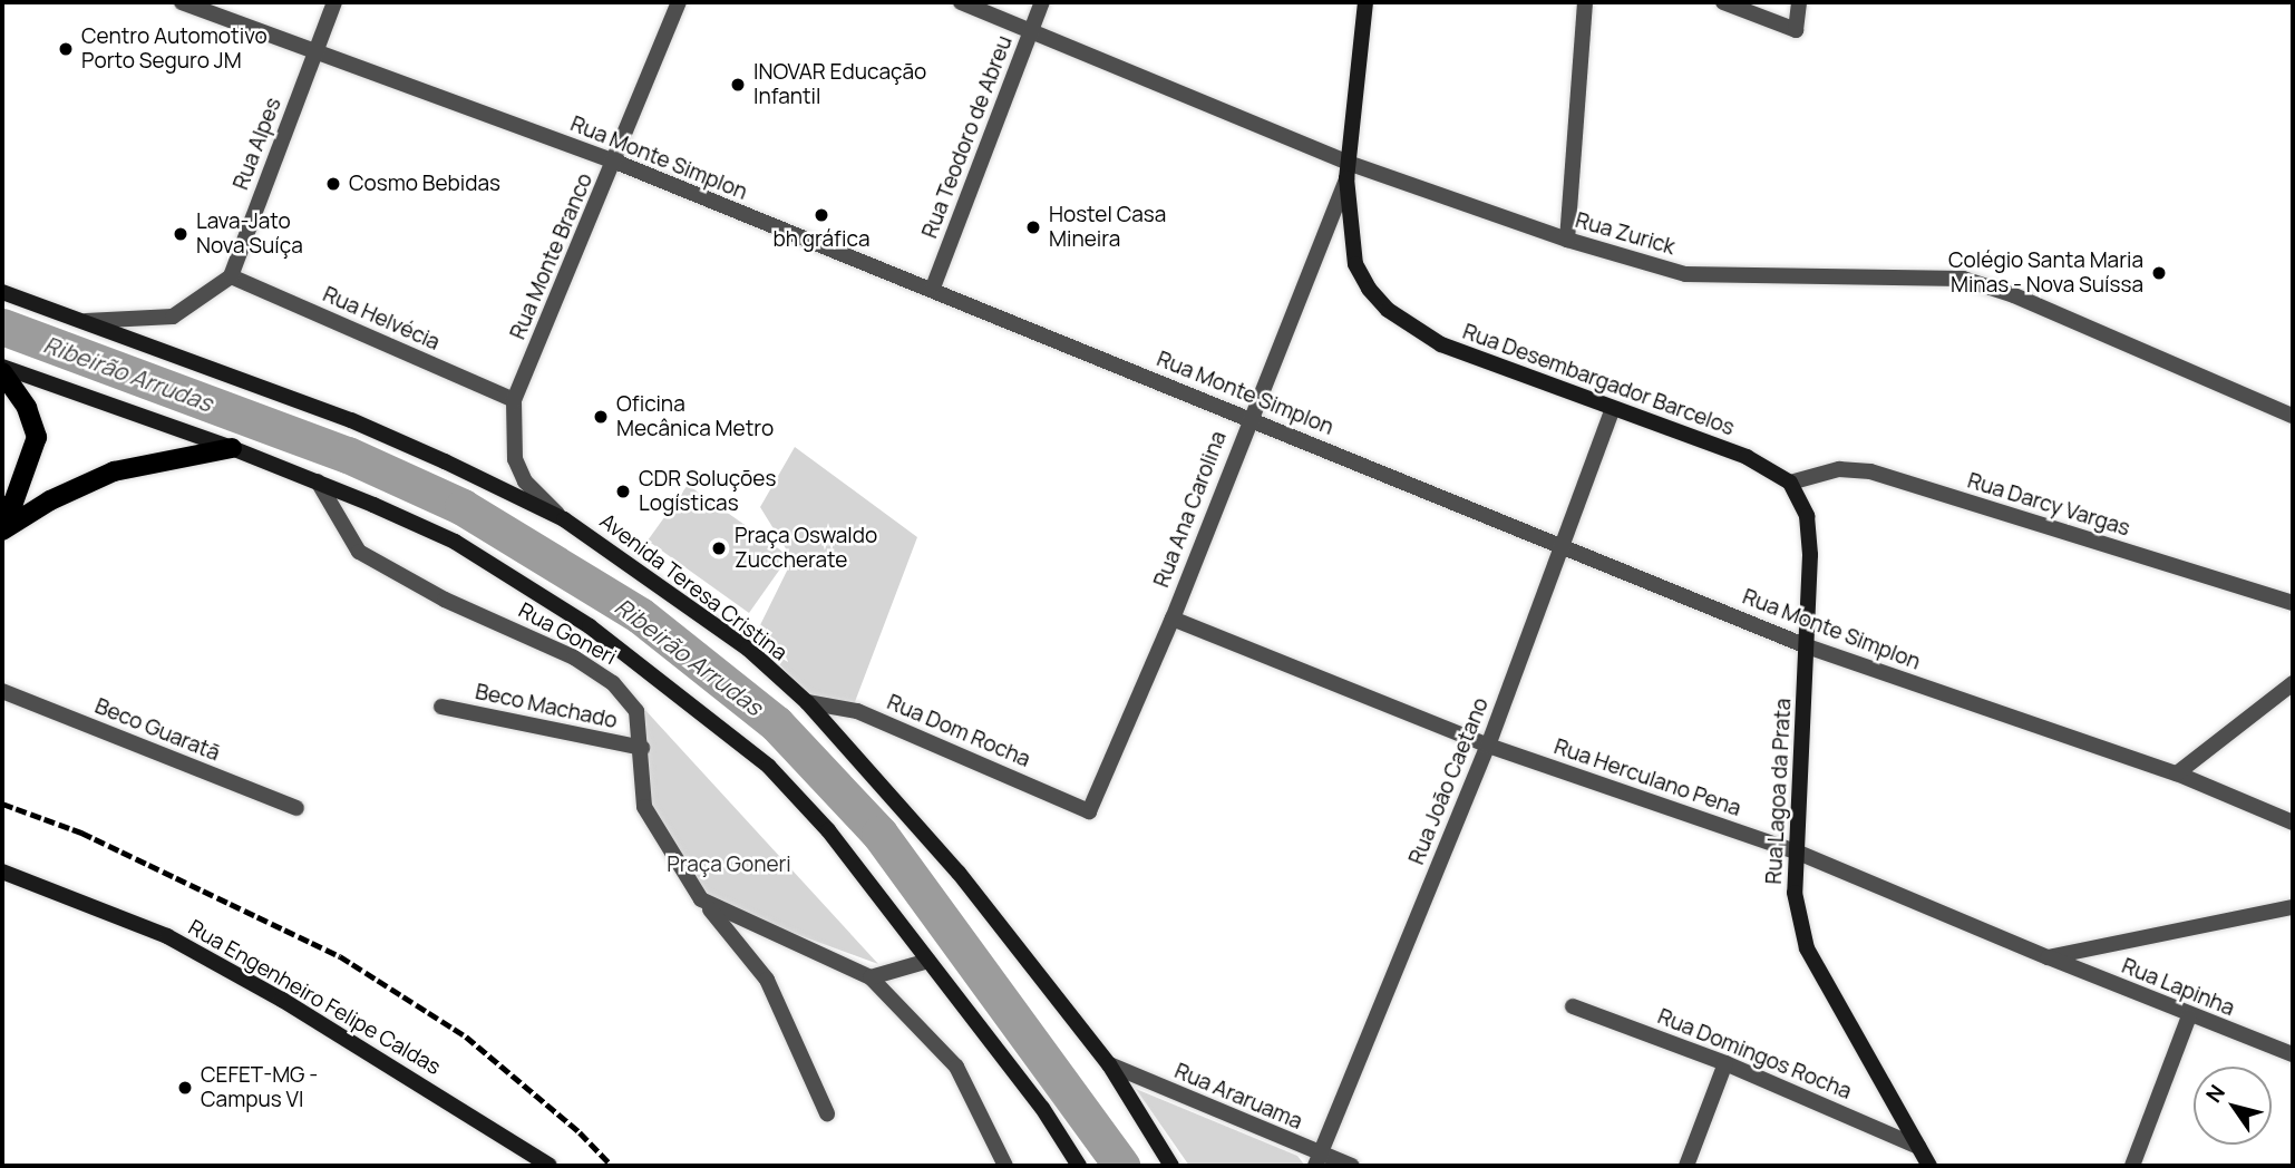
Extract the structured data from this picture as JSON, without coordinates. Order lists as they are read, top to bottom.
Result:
{
  "streets": {
    "main road": [
      "Rua Desembargador Barcelos",
      "Avenida Teresa Cristina",
      "Rua Lagoa da Prata",
      "Rua Engenheiro Felipe Caldas"
    ],
    "street": [
      "Rua Teodoro de Abreu",
      "Rua Alpes",
      "Rua Monte Simplon",
      "Rua Zurick",
      "Rua Monte Branco",
      "Rua Helvécia",
      "Rua Darcy Vargas",
      "Rua Ana Carolina",
      "Rua Goneri",
      "Beco Machado",
      "Beco Guaratã",
      "Rua Dom Rocha",
      "Rua Herculano Pena",
      "Rua João Caetano",
      "Rua Lapinha",
      "Rua Domingos Rocha",
      "Rua Araruama"
    ]
  },
  "crossings": [
    ["Rua Teodoro de Abreu", "Rua Monte Simplon"],
    ["Rua Teodoro de Abreu", "Rua Zurick"],
    ["Rua Alpes", "Rua Monte Simplon"],
    ["Rua Alpes", "Rua Helvécia"],
    ["Rua Monte Simplon", "Rua Monte Branco"],
    ["Rua Monte Simplon", "Rua Ana Carolina"],
    ["Rua Monte Simplon", "Rua João Caetano"],
    ["Rua Monte Simplon", "Rua Lagoa da Prata"],
    ["Rua Zurick", "Rua Desembargador Barcelos"],
    ["Rua Zurick", "Rua Ana Carolina"],
    ["Rua Monte Branco", "Rua Helvécia"],
    ["Rua Monte Branco", "Avenida Teresa Cristina"],
    ["Rua Desembargador Barcelos", "Rua Darcy Vargas"],
    ["Rua Desembargador Barcelos", "Rua Ana Carolina"],
    ["Rua Desembargador Barcelos", "Rua João Caetano"],
    ["Rua Desembargador Barcelos", "Rua Lagoa da Prata"],
    ["Rua Darcy Vargas", "Rua Lagoa da Prata"],
    ["Rua Ana Carolina", "Rua Dom Rocha"],
    ["Rua Ana Carolina", "Rua Herculano Pena"],
    ["Avenida Teresa Cristina", "Rua Dom Rocha"],
    ["Avenida Teresa Cristina", "Rua Araruama"],
    ["Rua Goneri", "Beco Machado"],
    ["Rua Herculano Pena", "Rua João Caetano"],
    ["Rua Herculano Pena", "Rua Lagoa da Prata"],
    ["Rua Herculano Pena", "Rua Lapinha"],
    ["Rua João Caetano", "Rua Araruama"],
    ["Rua Lagoa da Prata", "Rua Domingos Rocha"]
  ],
  "water": ["Ribeirão Arrudas"],
  "parks": ["Praça Goneri"],
  "places": [
    "Centro Automotivo Porto Seguro JM",
    "INOVAR Educação Infantil",
    "Cosmo Bebidas",
    "bh gráfica",
    "Hostel Casa Mineira",
    "Lava-Jato Nova Suíça",
    "Colégio Santa Maria Minas - Nova Suíssa",
    "Oficina Mecânica Metro",
    "CDR Soluções Logísticas",
    "Praça Oswaldo Zuccherate",
    "CEFET-MG - Campus VI"
  ],
  "north": "top left"
}
